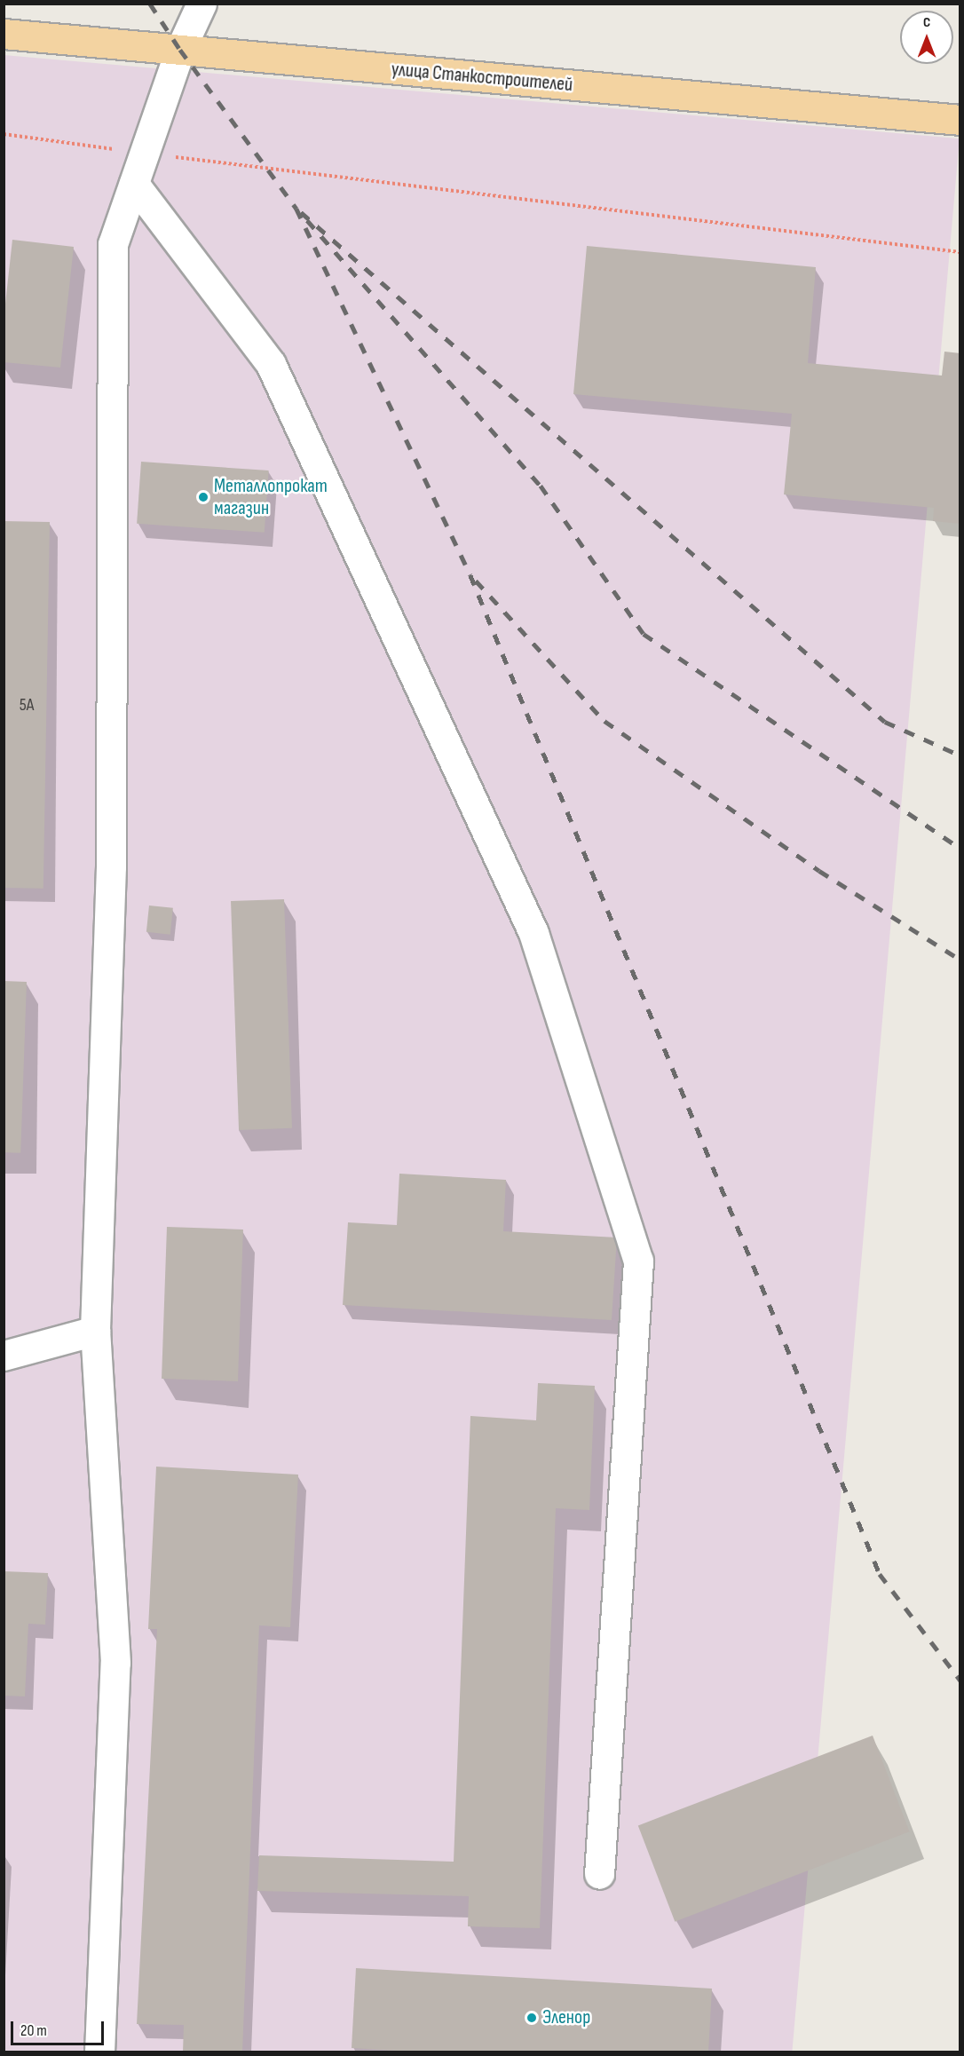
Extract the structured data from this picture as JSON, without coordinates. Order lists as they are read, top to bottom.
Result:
{
  "streets": {
    "main road": ["улица Станкостроителей"]
  },
  "places": ["Металлопрокат магазин", "Эленор"],
  "house_numbers": ["5А"],
  "scale_bar": "20 m",
  "north": "top"
}
